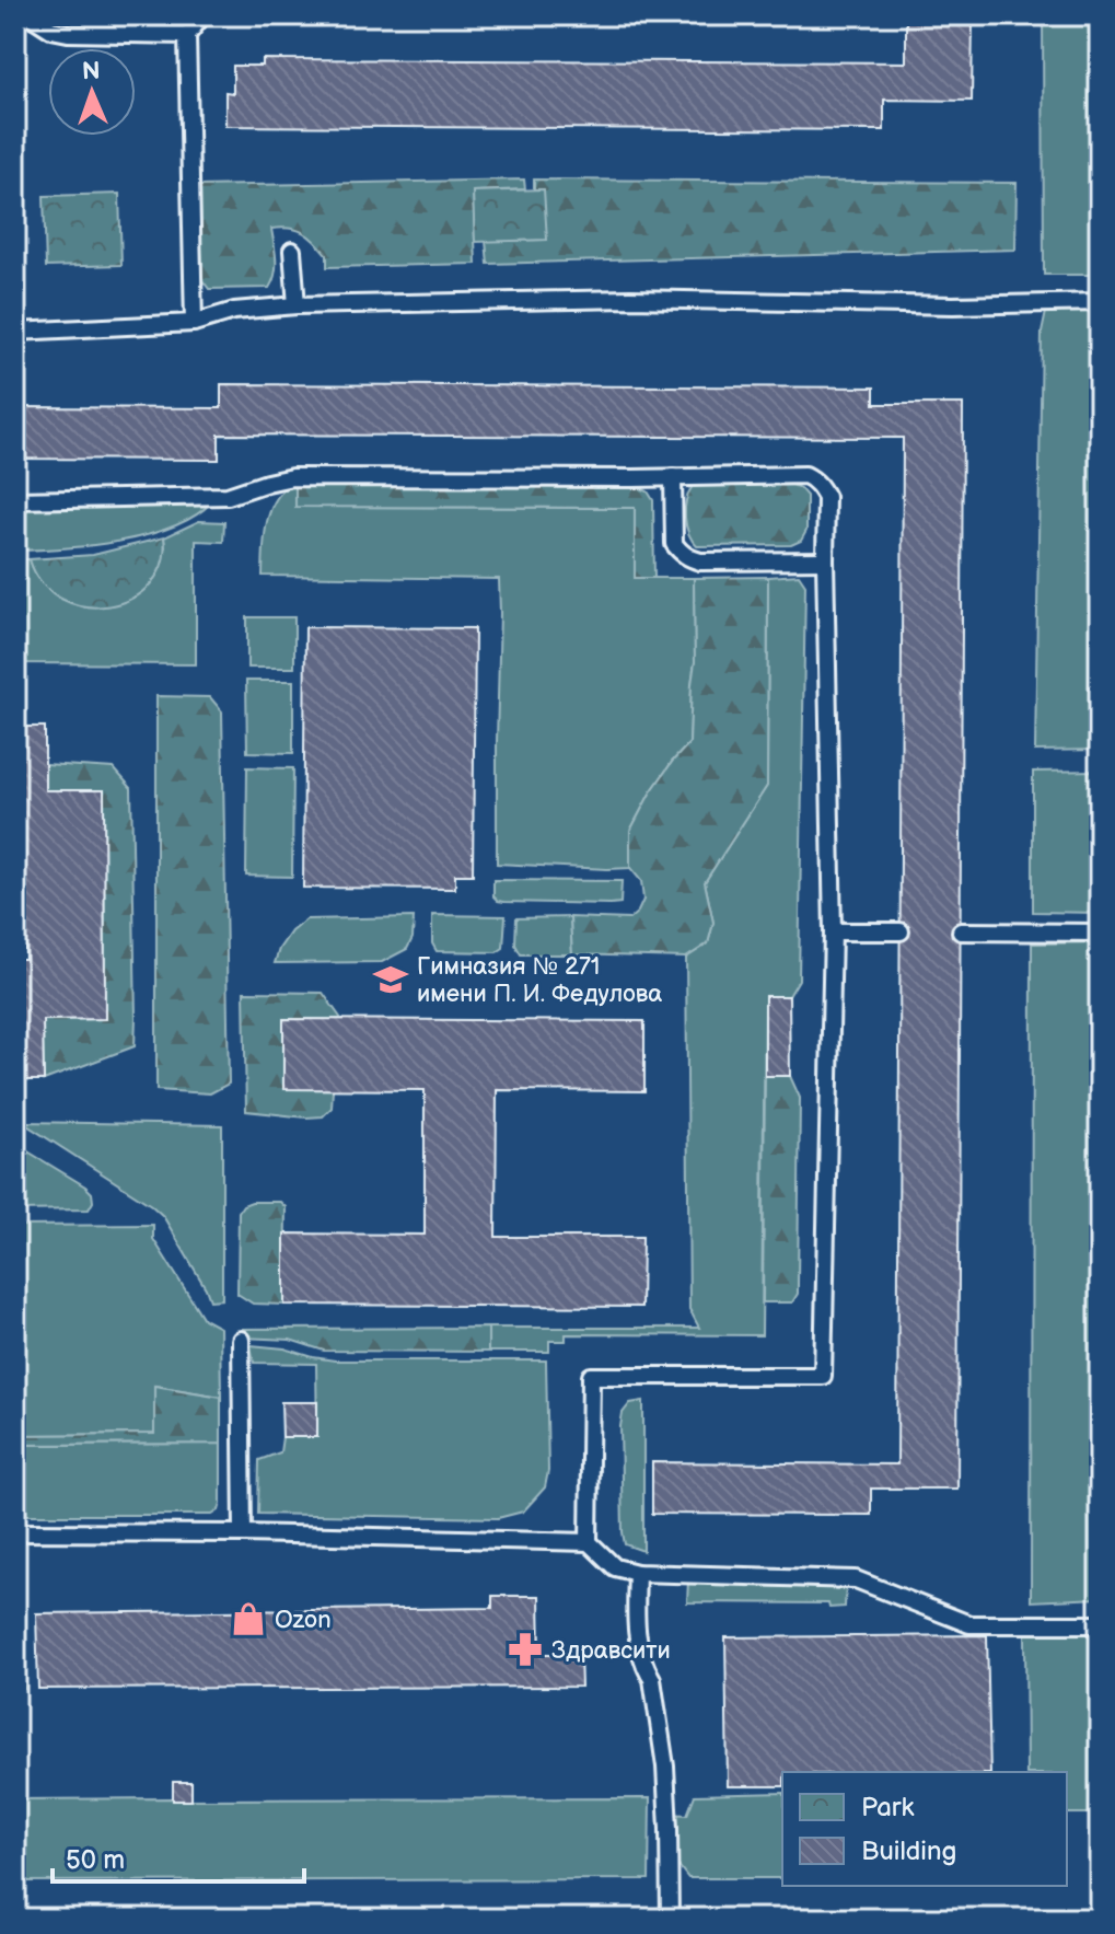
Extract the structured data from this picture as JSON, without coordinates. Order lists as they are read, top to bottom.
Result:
{
  "places": {
    "school or university": ["Гимназия № 271 имени П. И. Федулова"],
    "shop": ["Ozon"],
    "pharmacy": ["Здравсити"]
  },
  "legend": ["Park", "Building"],
  "scale_bar": "50 m",
  "north": "top"
}
